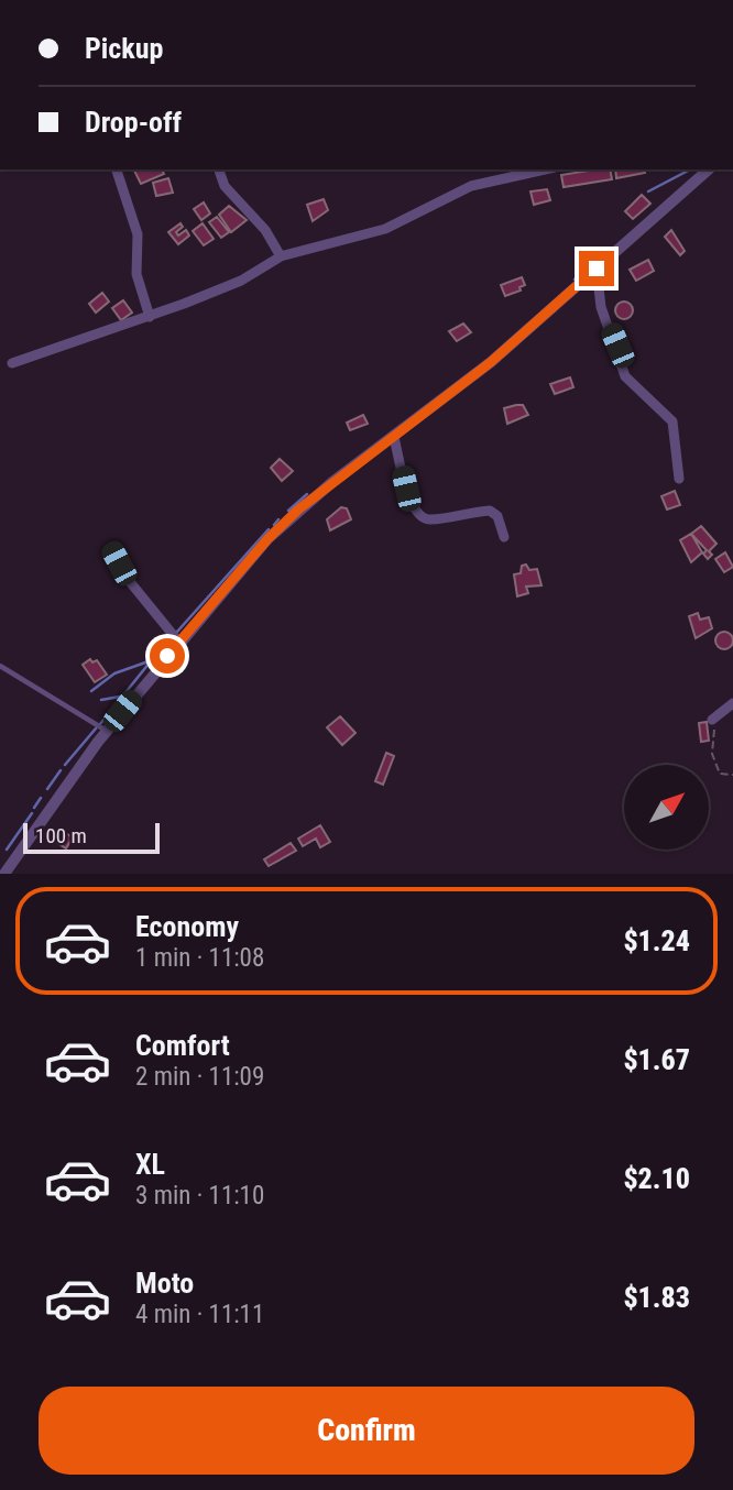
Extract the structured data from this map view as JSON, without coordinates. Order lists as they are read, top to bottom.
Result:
{
  "scale_bar": "100 m",
  "north": "top right",
  "page": {
    "banner": ["Pickup", "Drop-off"],
    "scale": "100 m",
    "list": [
      {
        "name": "Economy",
        "note": "1 min · 11:08",
        "value": "$1.24"
      },
      {
        "name": "Comfort",
        "note": "2 min · 11:09",
        "value": "$1.67"
      },
      {
        "name": "XL",
        "note": "3 min · 11:10",
        "value": "$2.10"
      },
      {
        "name": "Moto",
        "note": "4 min · 11:11",
        "value": "$1.83"
      }
    ],
    "buttons": "Confirm"
  }
}
